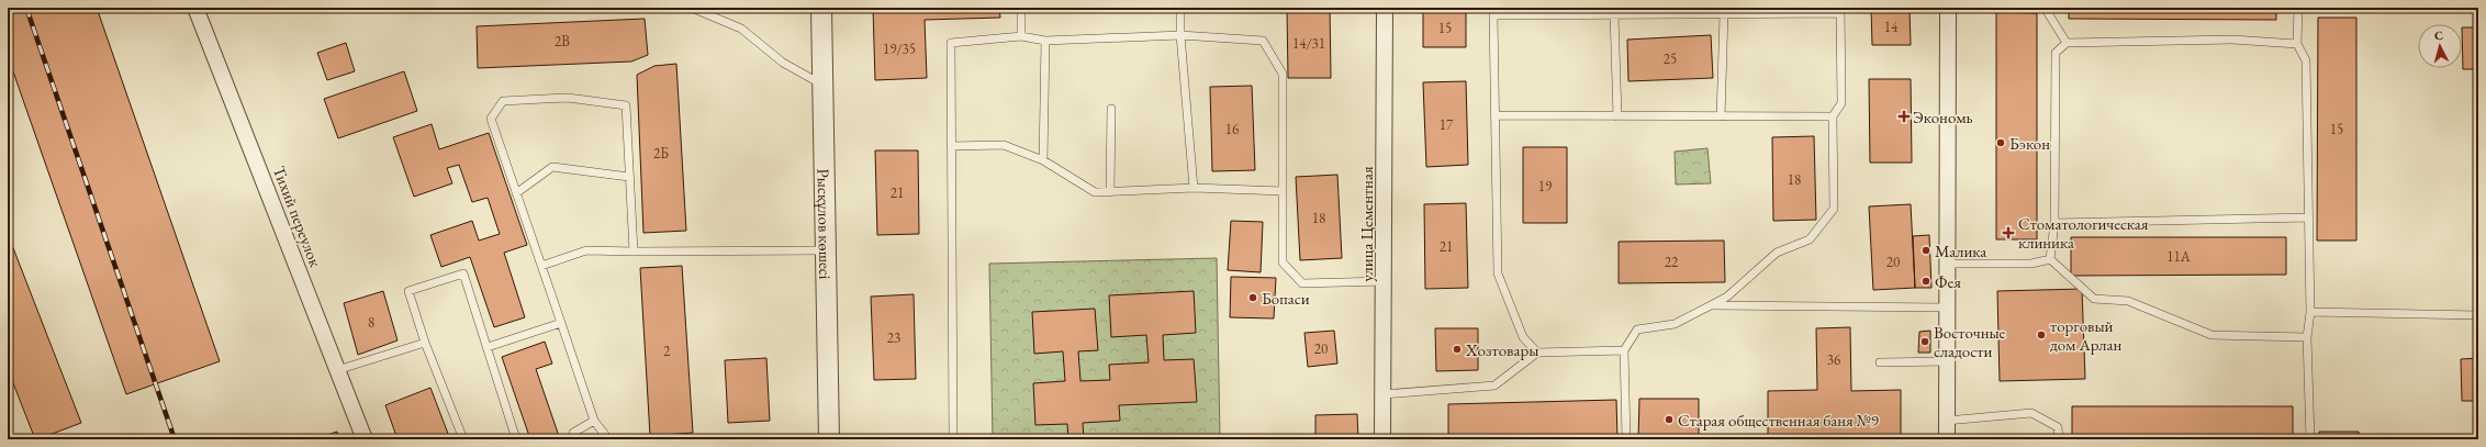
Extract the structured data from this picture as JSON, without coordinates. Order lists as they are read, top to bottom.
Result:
{
  "streets": {
    "street": ["Тихий переулок", "Рысқұлов көшесі", "улица Цементная"]
  },
  "places": {
    "health": ["Экономь", "Стоматологическая клиника"],
    "other": [
      "Бэкон",
      "Малика",
      "Фея",
      "Бопаси",
      "торговый дом Арлан",
      "Восточные сладости",
      "Хозтовары",
      "Старая общественная баня №9"
    ]
  },
  "house_numbers": [
    "14",
    "15",
    "2В",
    "14/31",
    "19/35",
    "25",
    "17",
    "16",
    "15",
    "2Б",
    "18",
    "19",
    "21",
    "18",
    "21",
    "11А",
    "22",
    "20",
    "8",
    "23",
    "20",
    "2",
    "36"
  ],
  "north": "top"
}
